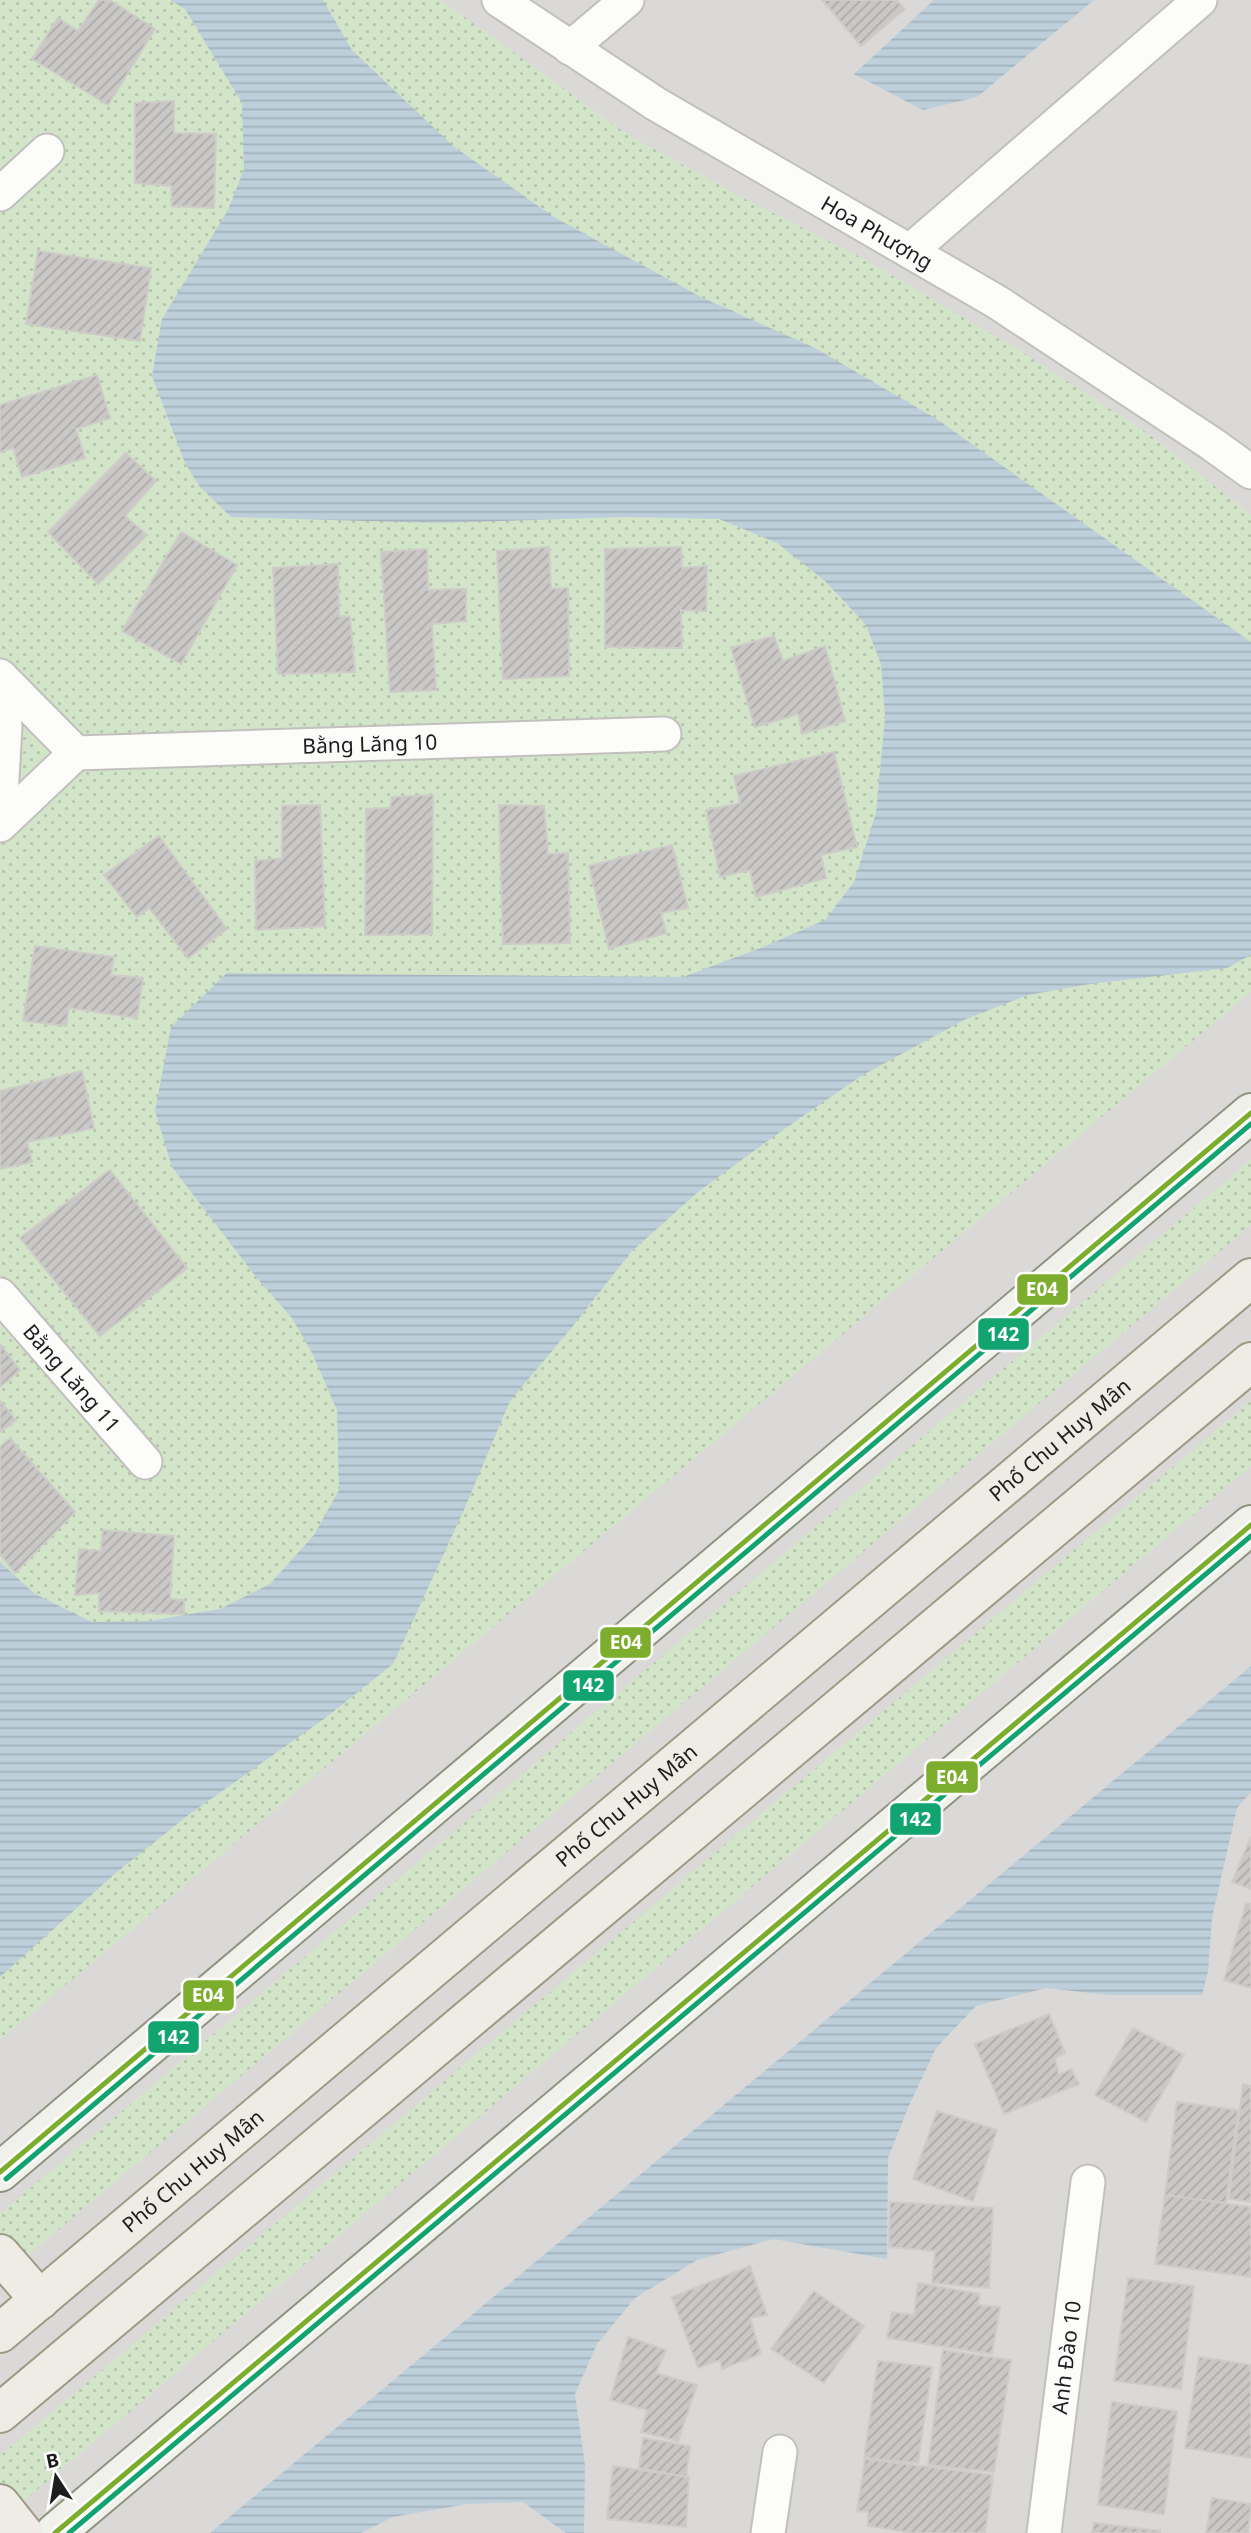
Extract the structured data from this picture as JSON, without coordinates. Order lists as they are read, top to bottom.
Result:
{
  "streets": {
    "main road": ["Phố Chu Huy Mân"],
    "street": [
      "Hoa Phượng",
      "Bằng Lăng 10",
      "Bằng Lăng 11",
      "Anh Đào 10"
    ]
  },
  "lines": ["transit line E04", "transit line 142"],
  "north": "top"
}
